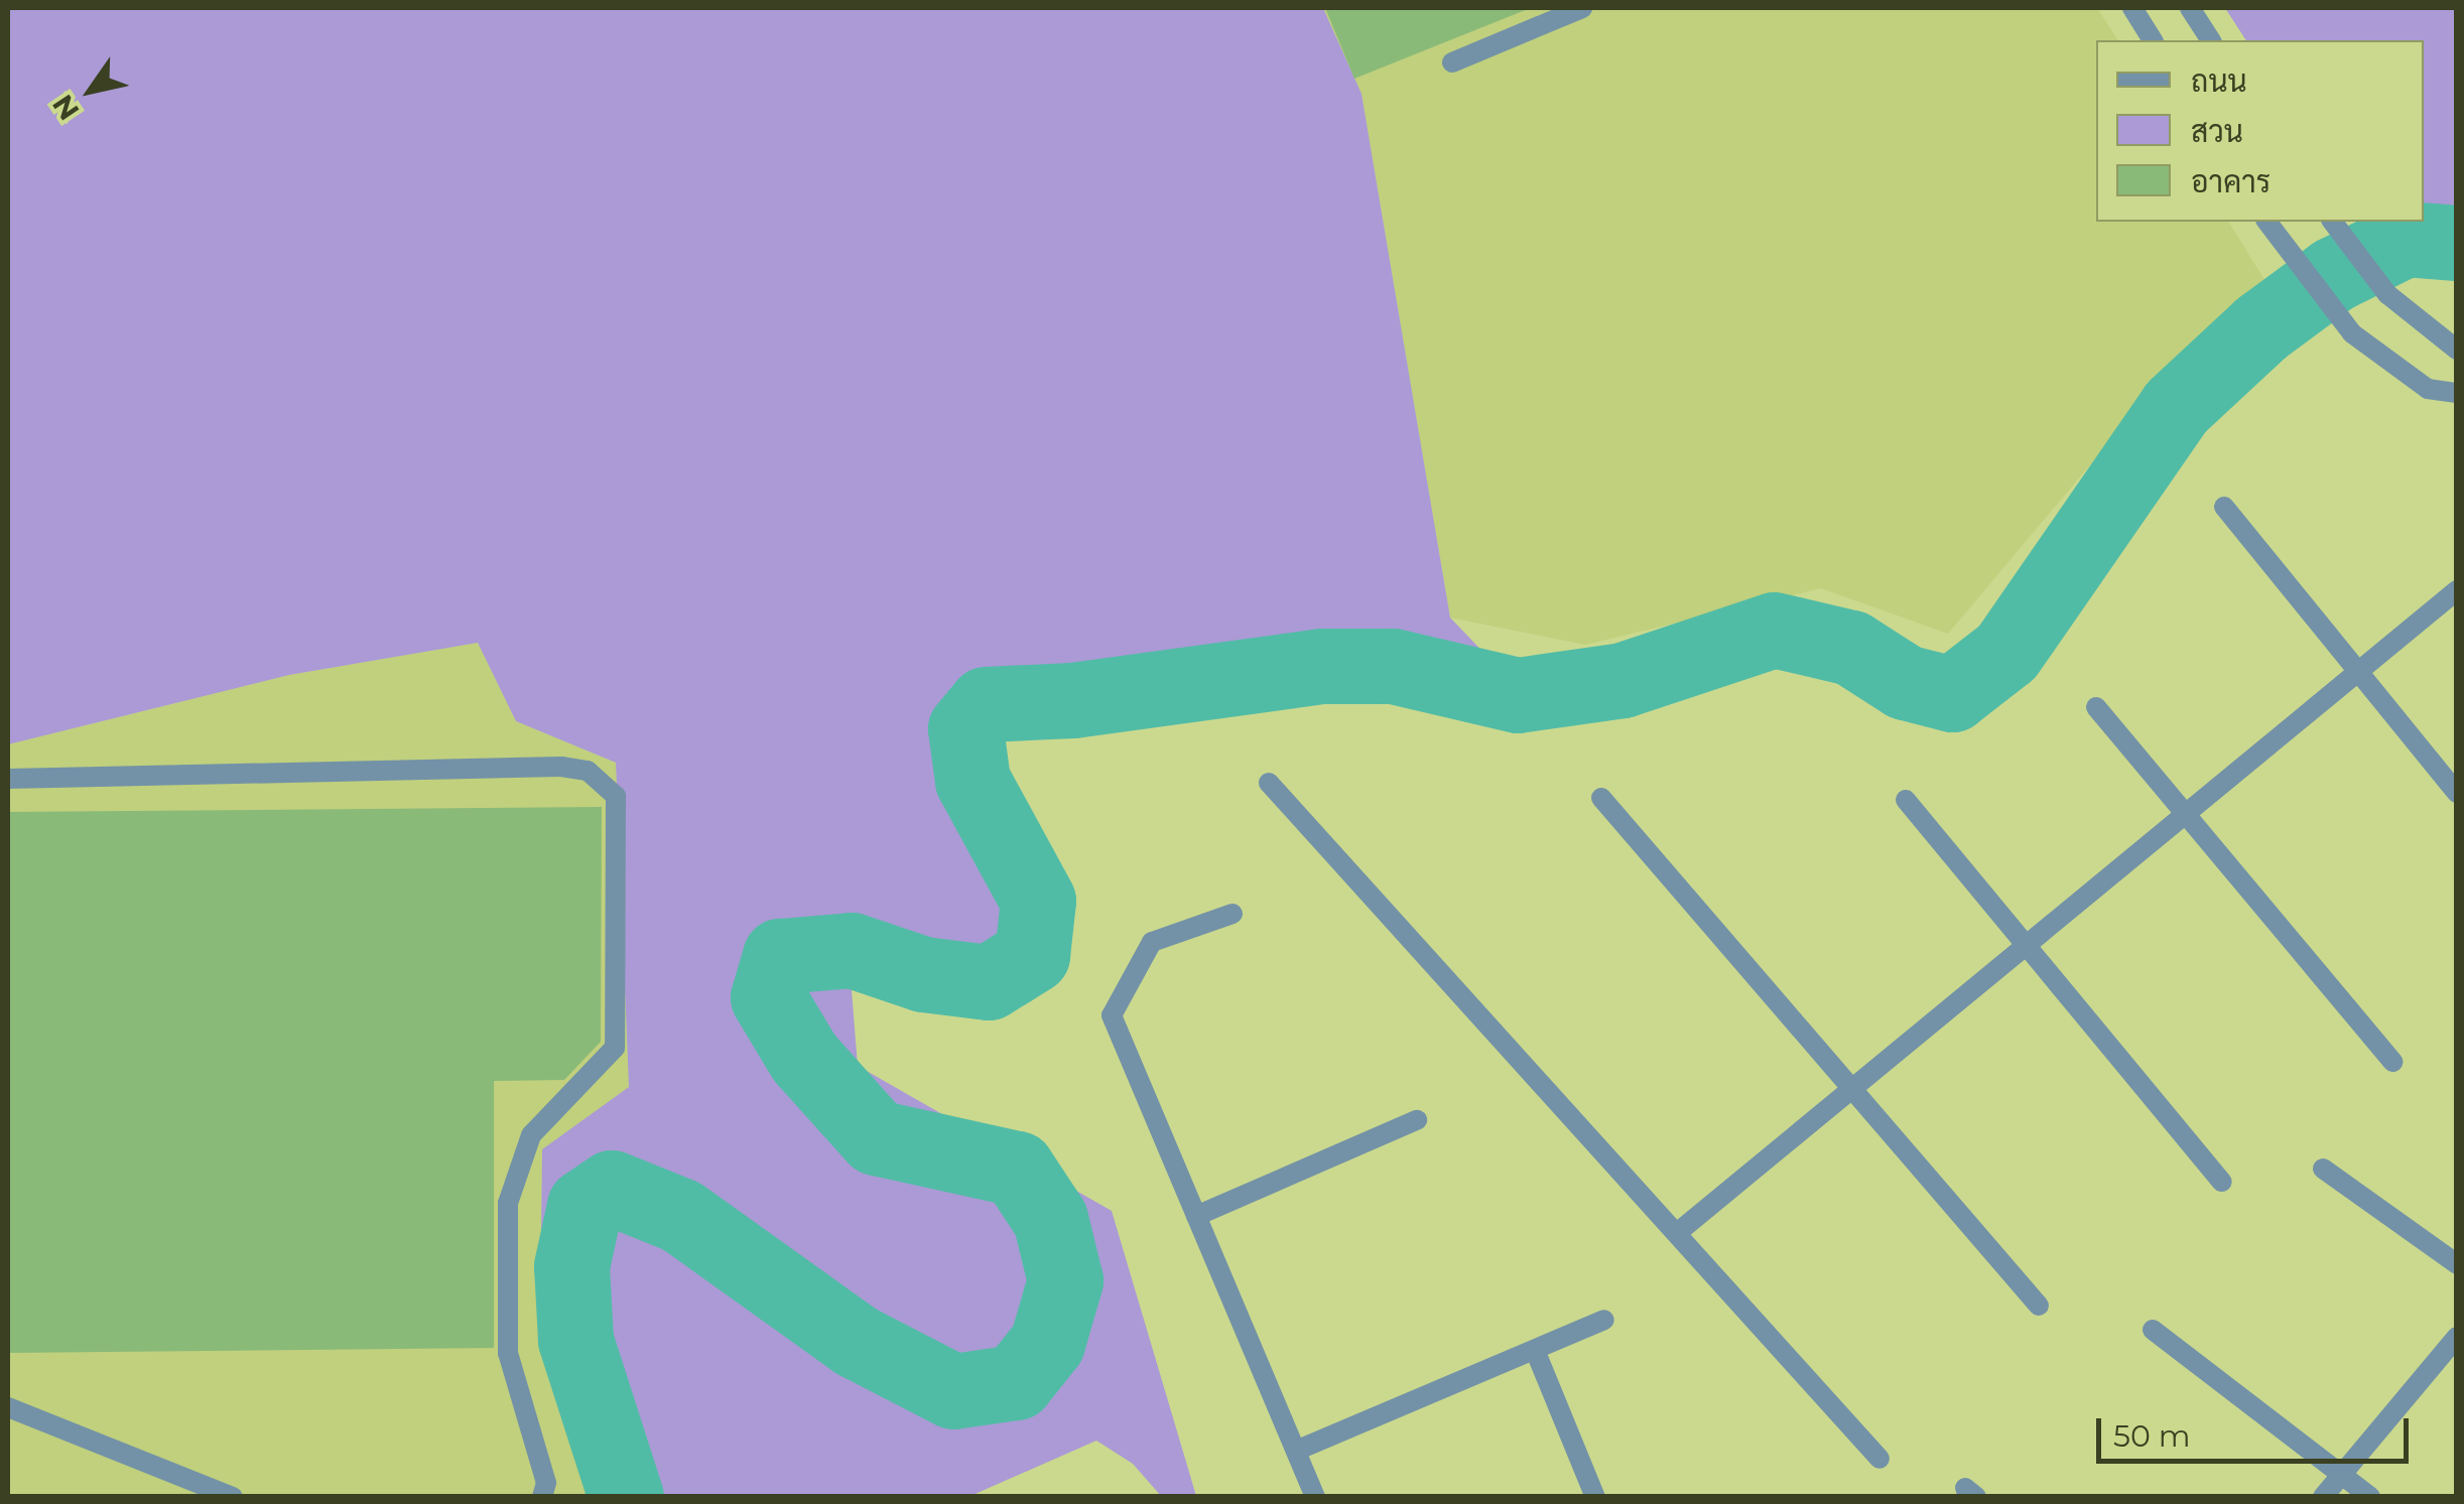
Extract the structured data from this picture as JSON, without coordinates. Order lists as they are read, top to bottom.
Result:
{
  "legend": ["ถนน", "สวน", "อาคาร"],
  "scale_bar": "50 m",
  "north": "bottom left"
}
